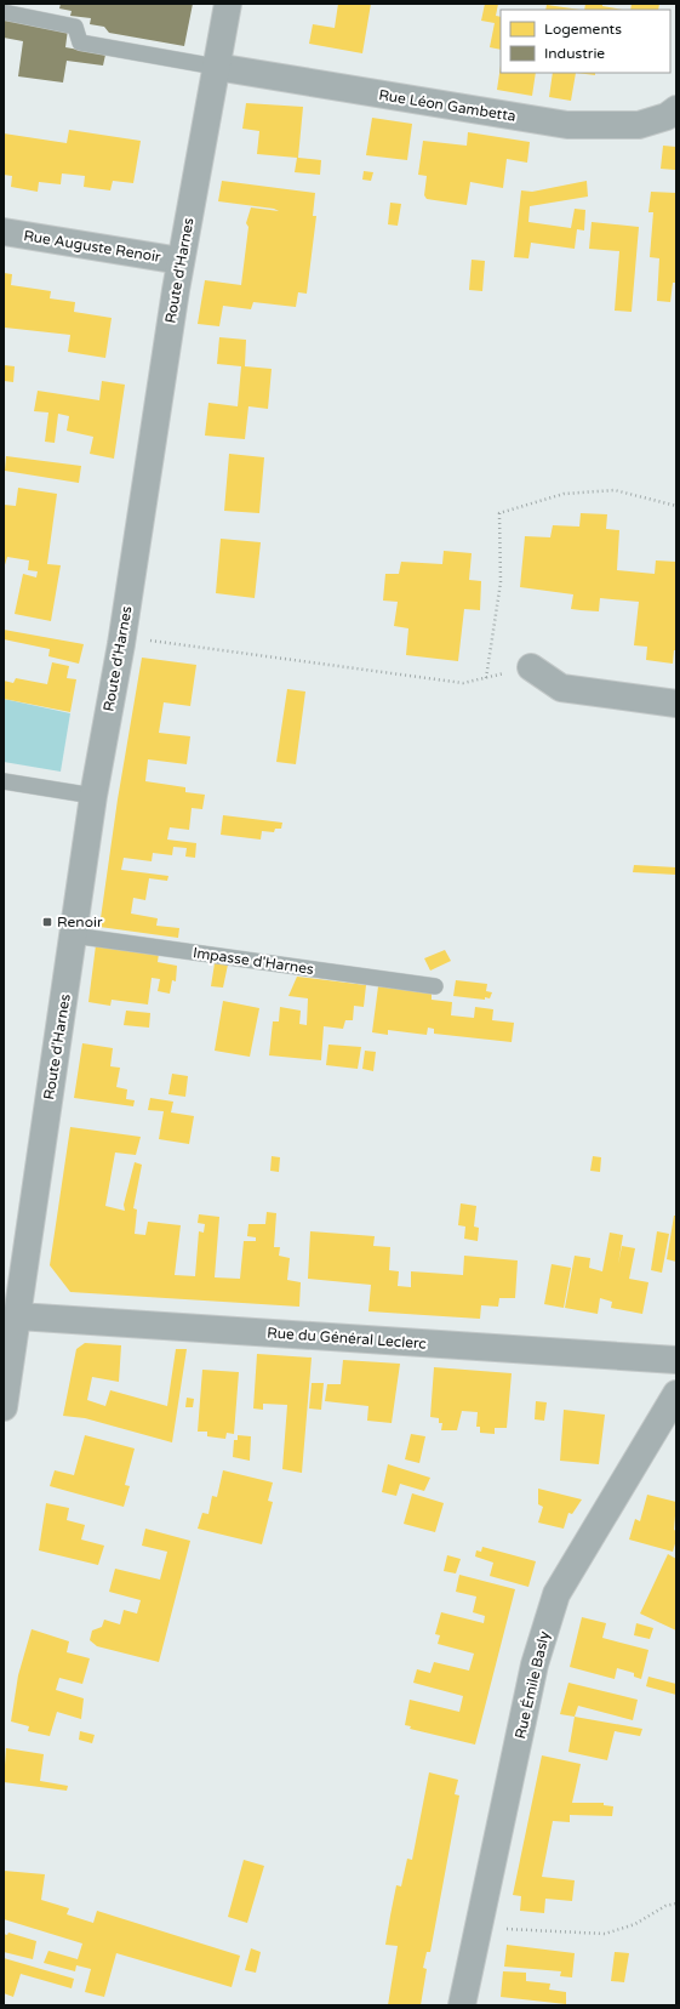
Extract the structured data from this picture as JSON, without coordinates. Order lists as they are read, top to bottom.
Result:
{
  "streets": {
    "street": [
      "Rue Léon Gambetta",
      "Rue Auguste Renoir",
      "Route d'Harnes",
      "Rue du Général Leclerc",
      "Rue Émile Basly"
    ],
    "lane": ["Impasse d'Harnes"]
  },
  "crossings": [
    ["Rue Léon Gambetta", "Route d'Harnes"],
    ["Rue Auguste Renoir", "Route d'Harnes"],
    ["Route d'Harnes", "Impasse d'Harnes"],
    ["Route d'Harnes", "Rue du Général Leclerc"]
  ],
  "places": {
    "transit": ["Renoir"]
  },
  "legend": ["Logements", "Industrie"]
}
